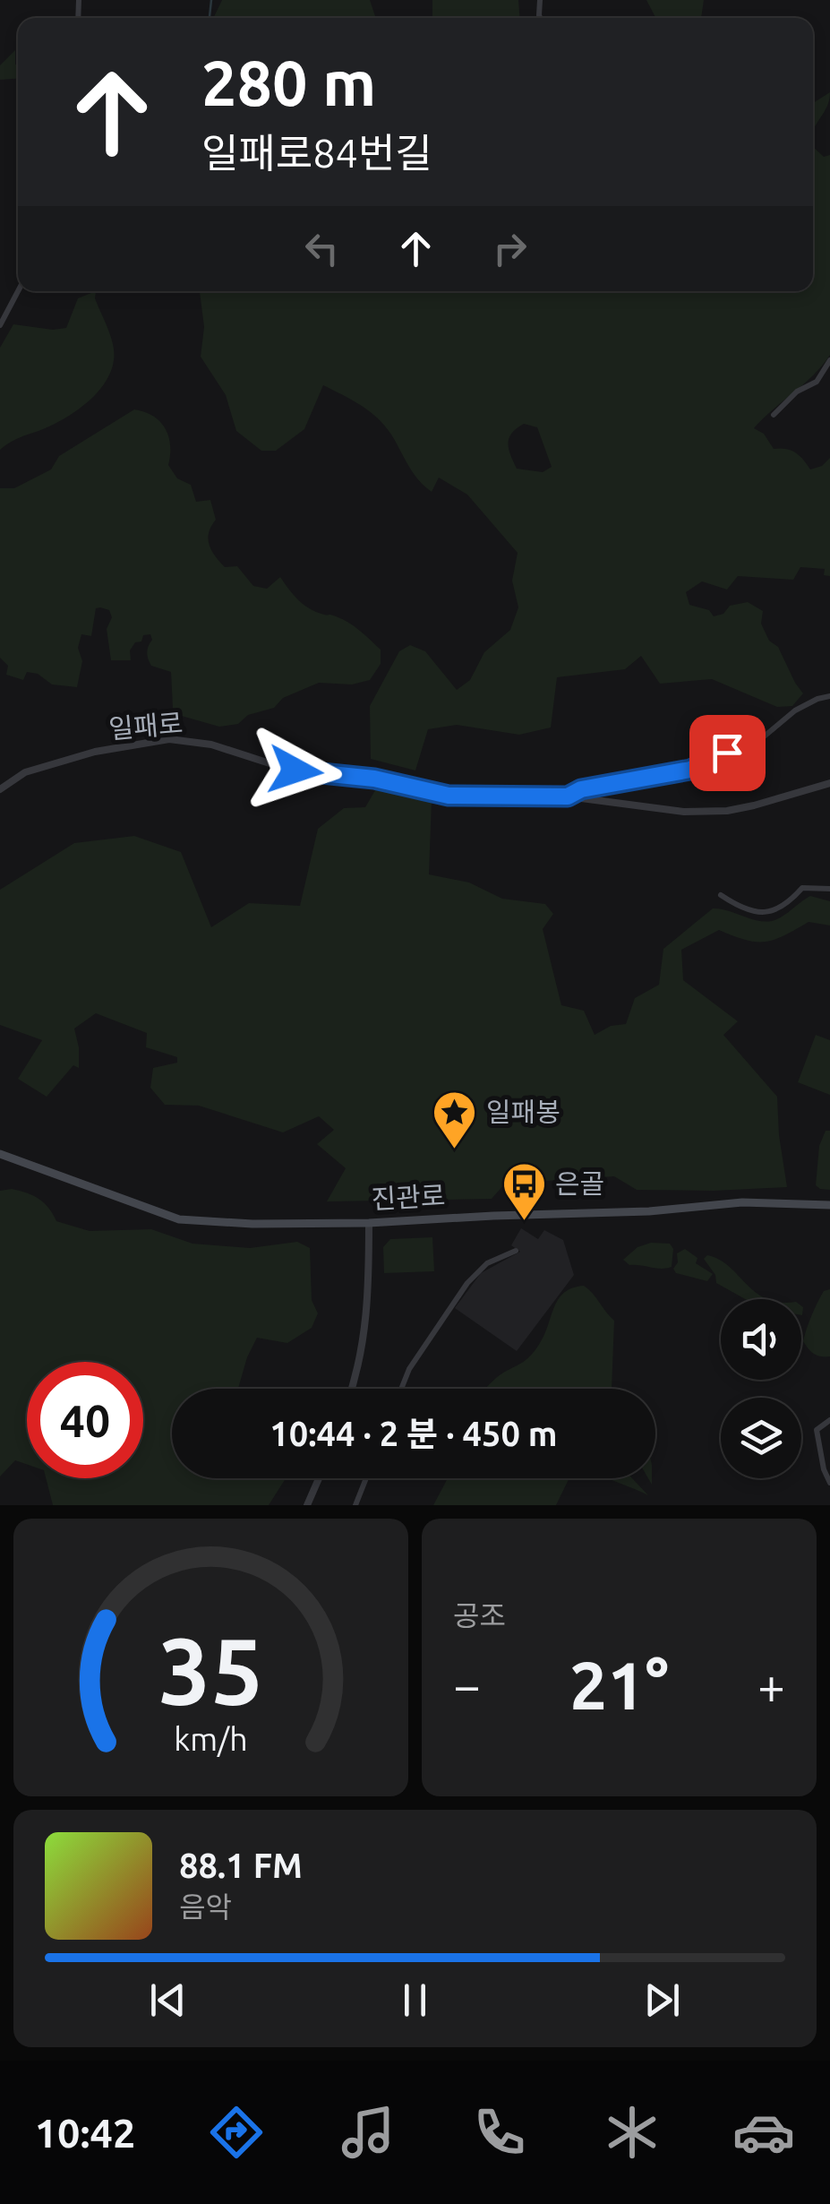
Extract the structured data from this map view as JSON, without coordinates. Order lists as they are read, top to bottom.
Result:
{
  "streets": {
    "main road": ["진관로"],
    "street": ["일패로"]
  },
  "places": {
    "place": ["일패봉"],
    "bus stop": ["은골"]
  },
  "page": {
    "turn": ["280 m", "일패로84번길"],
    "limit": "40",
    "trip": "10:44 · 2 분 · 450 m",
    "tile": "공조",
    "heat": ["−", "21°", "+"],
    "song": ["88.1 FM", "음악"],
    "tabs": "10:42",
    "gauge": ["35", "km/h"]
  }
}
